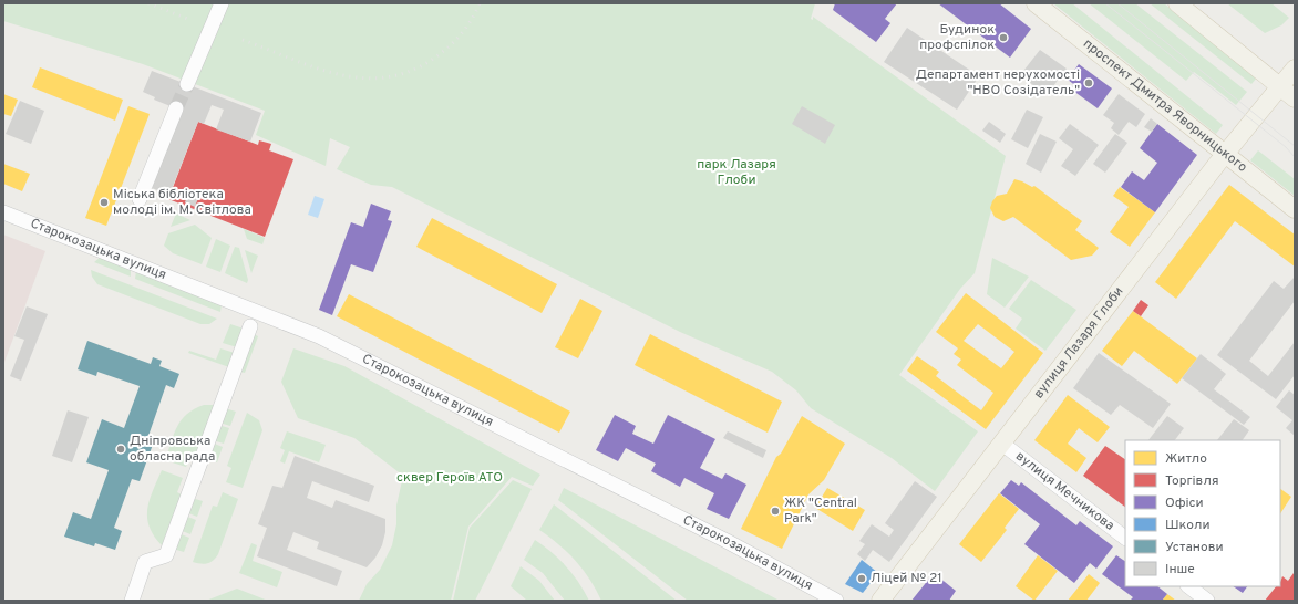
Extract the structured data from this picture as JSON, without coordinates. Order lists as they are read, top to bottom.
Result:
{
  "streets": {
    "main road": ["проспект Дмитра Яворницького", "вулиця Лазаря Глоби"],
    "street": ["Старокозацька вулиця", "вулиця Мечникова"]
  },
  "crossings": [
    ["проспект Дмитра Яворницького", "вулиця Лазаря Глоби"],
    ["вулиця Лазаря Глоби", "вулиця Мечникова"]
  ],
  "parks": ["парк Лазаря Глоби", "сквер Героїв АТО"],
  "places": [
    "Будинок профспілок",
    "Департамент нерухомості \"НВО Созідатель\"",
    "Міська бібліотека молоді ім. М. Світлова",
    "Дніпровська обласна рада",
    "ЖК \"Central Park\"",
    "Ліцей № 21"
  ],
  "legend": [
    "Житло",
    "Торгівля",
    "Офіси",
    "Школи",
    "Установи",
    "Інше"
  ]
}
